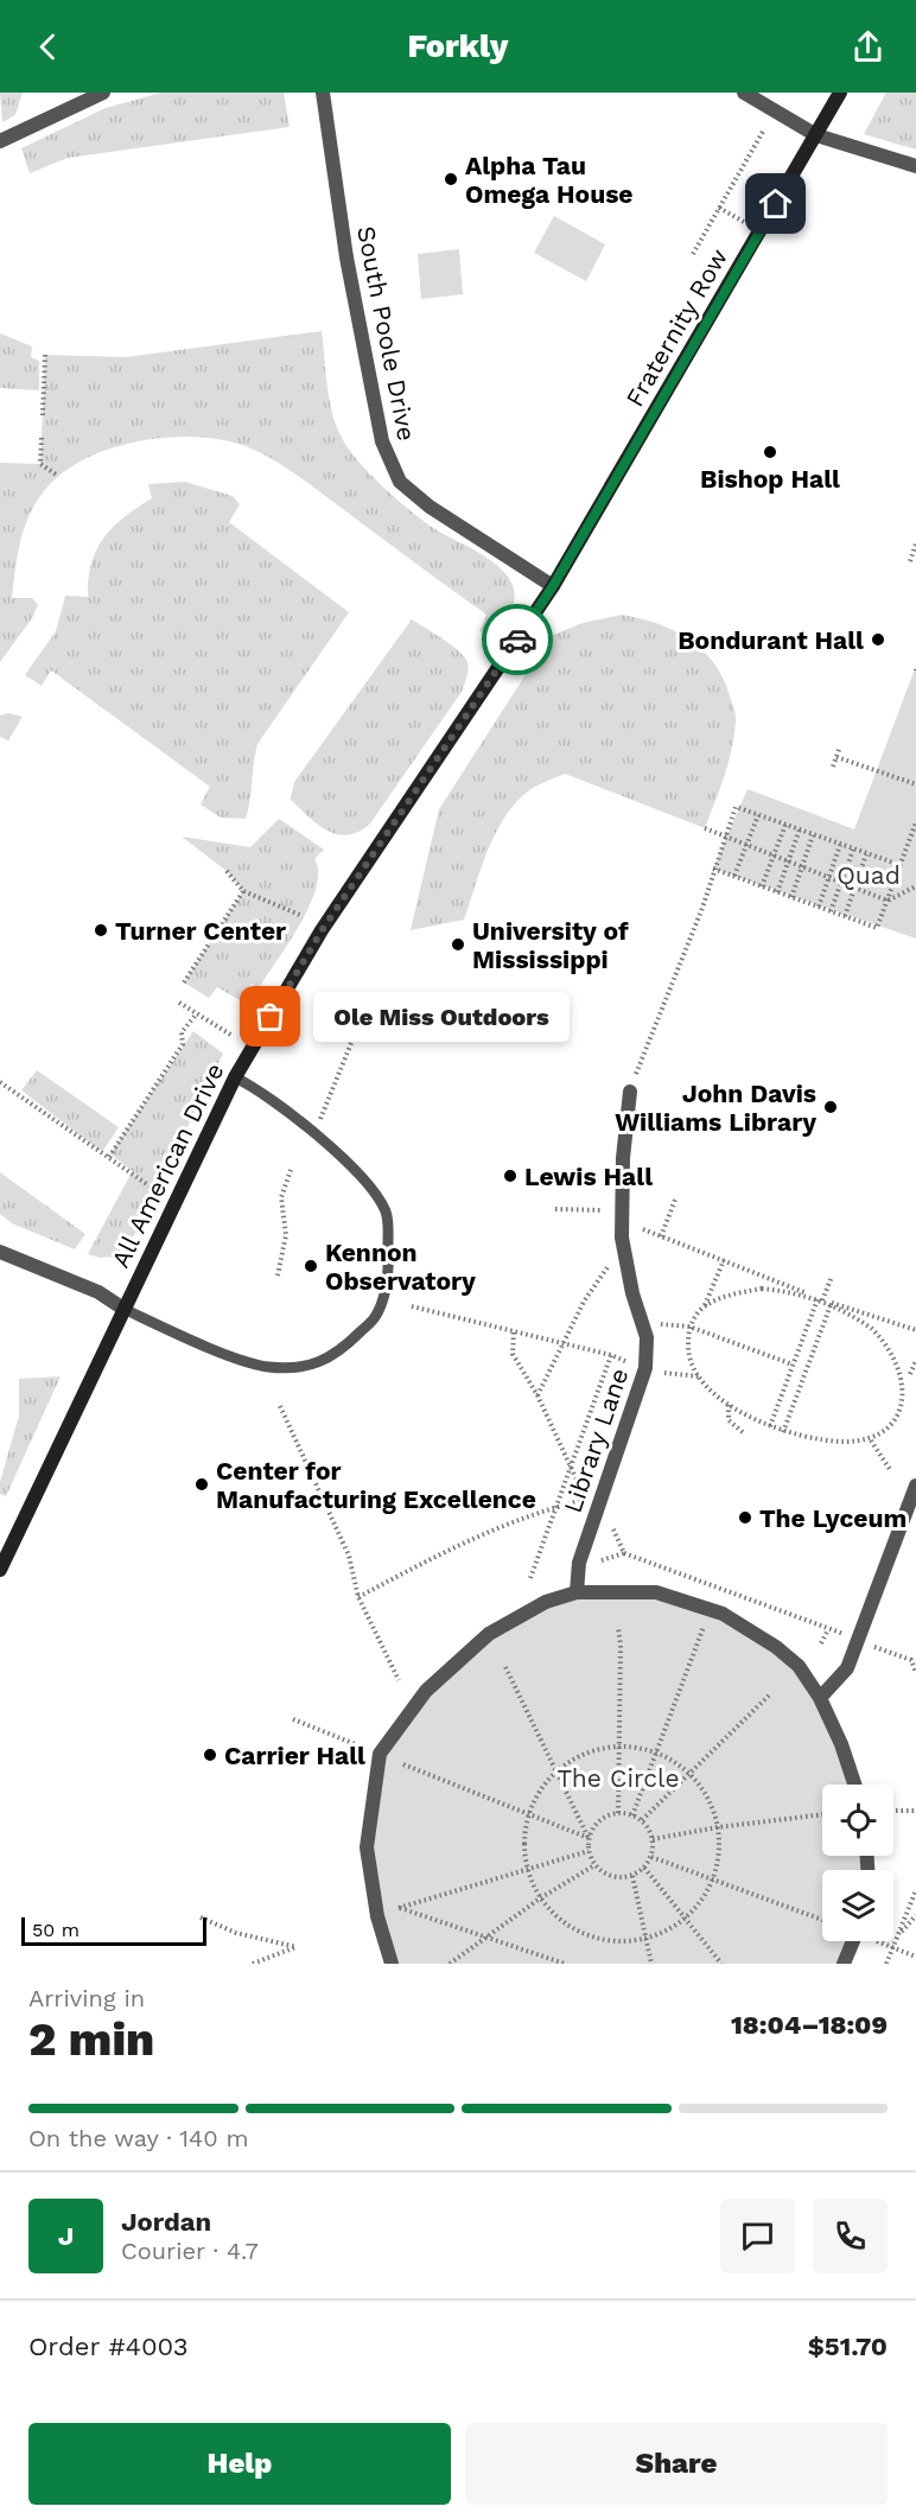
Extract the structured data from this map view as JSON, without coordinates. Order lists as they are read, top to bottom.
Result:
{
  "streets": {
    "street": [
      "Fraternity Row",
      "South Poole Drive",
      "All American Drive",
      "Library Lane"
    ]
  },
  "crossings": [
    ["Fraternity Row", "South Poole Drive"],
    ["Fraternity Row", "All American Drive"],
    ["South Poole Drive", "All American Drive"]
  ],
  "parks": ["Quad", "The Circle"],
  "places": [
    "Alpha Tau Omega House",
    "Bishop Hall",
    "Bondurant Hall",
    "Turner Center",
    "University of Mississippi",
    "Ole Miss Outdoors",
    "John Davis Williams Library",
    "Lewis Hall",
    "Kennon Observatory",
    "Center for Manufacturing Excellence",
    "The Lyceum",
    "Carrier Hall"
  ],
  "scale_bar": "50 m",
  "page": {
    "header": "Forkly",
    "bubble": "Ole Miss Outdoors",
    "scale": "50 m",
    "heading": ["2 min", "Arriving in", "18:04–18:09"],
    "panel": [
      "Jordan",
      "Courier · 4.7",
      "Order #4003",
      "$51.70"
    ],
    "bar": "On the way · 140 m",
    "round": "J",
    "buttons": ["Help", "Share"]
  }
}
